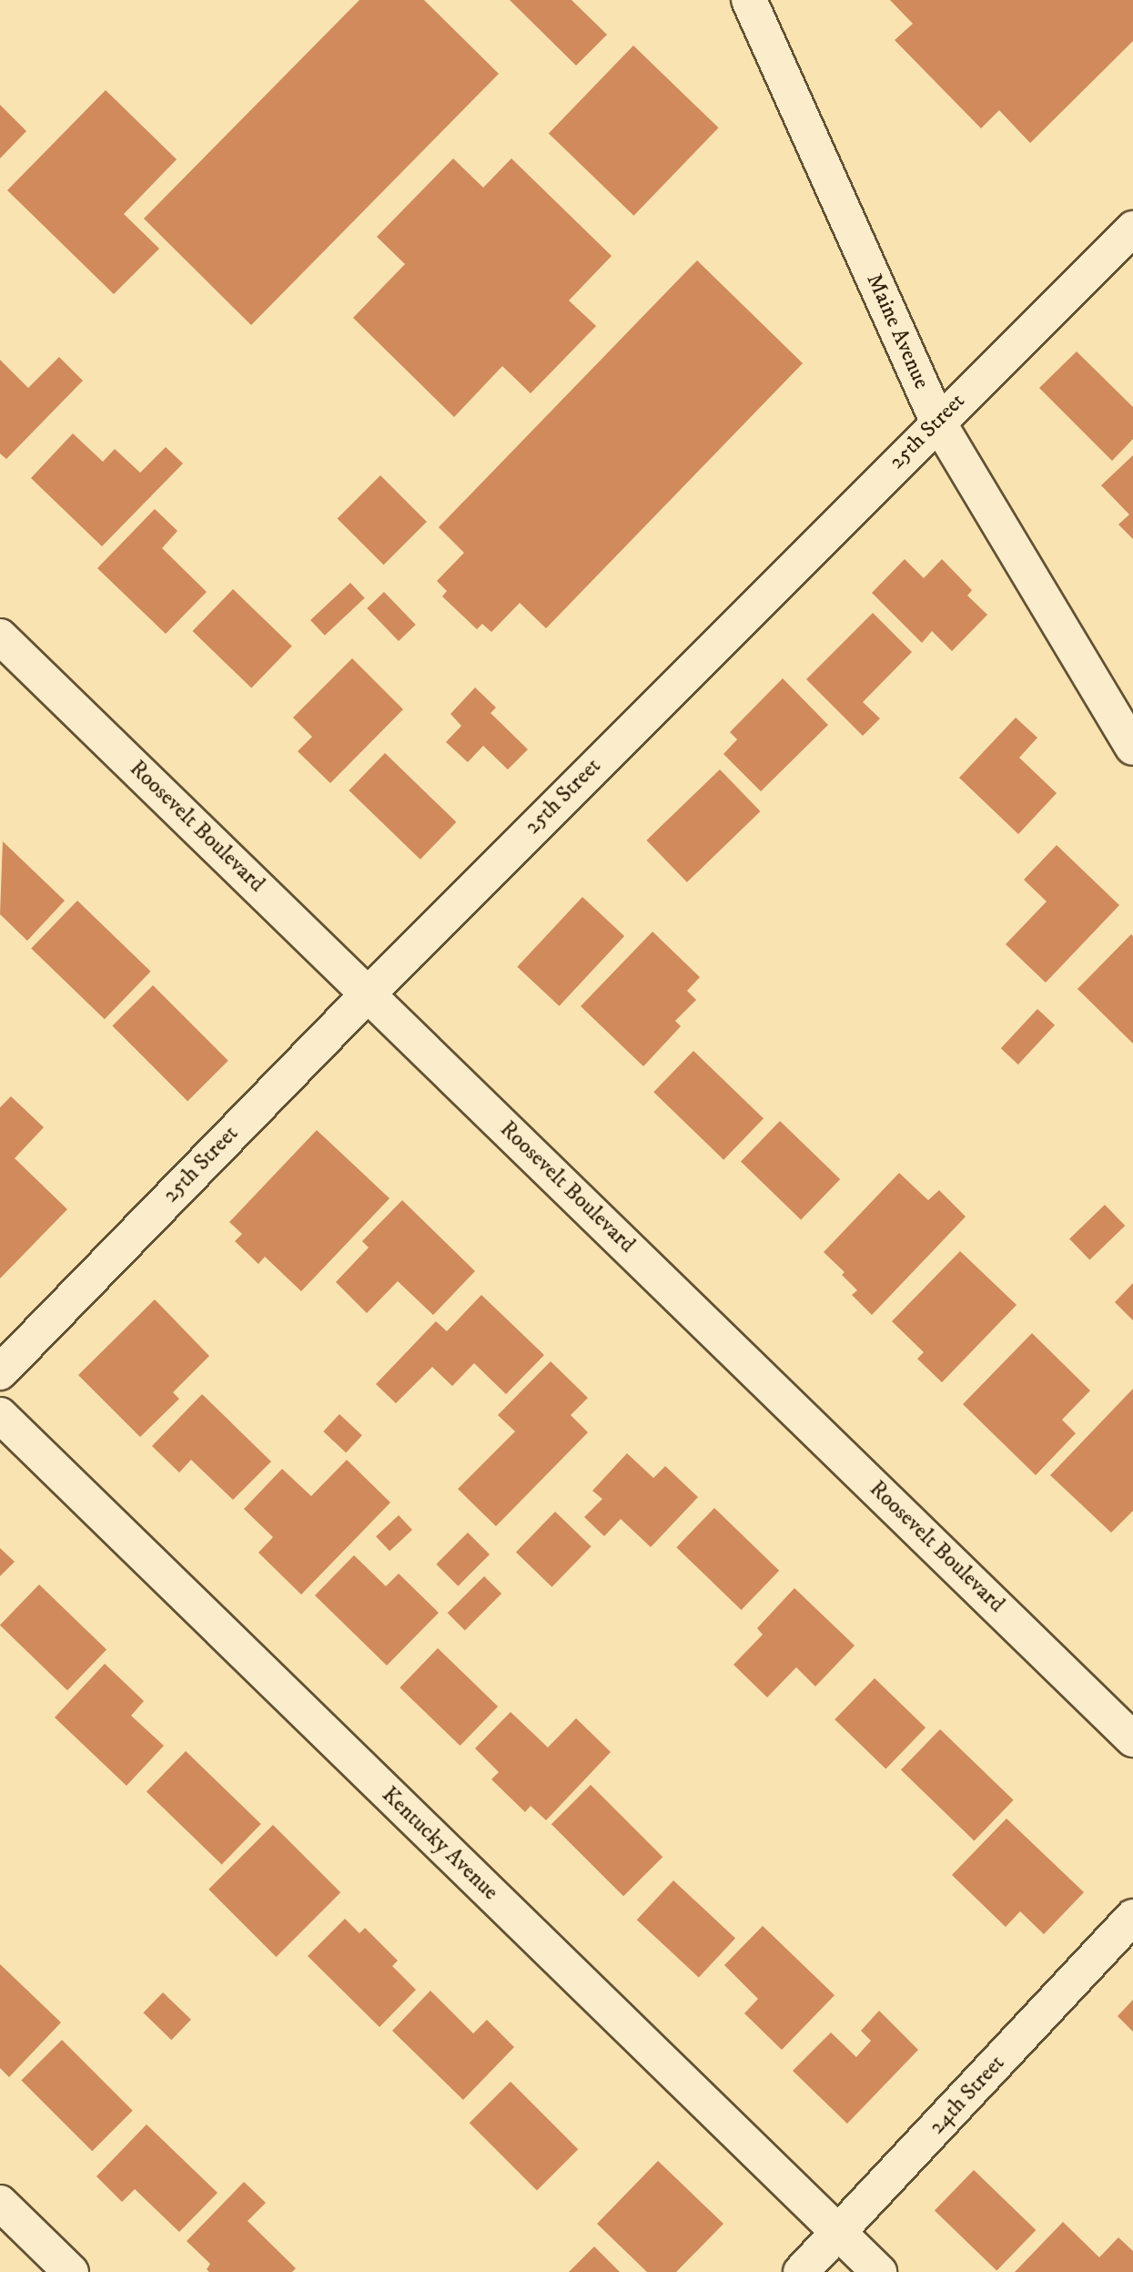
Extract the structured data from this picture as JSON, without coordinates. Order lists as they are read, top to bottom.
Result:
{
  "streets": {
    "street": [
      "Maine Avenue",
      "25th Street",
      "Roosevelt Boulevard",
      "Kentucky Avenue",
      "24th Street"
    ]
  },
  "crossings": [
    ["Maine Avenue", "25th Street"],
    ["25th Street", "Roosevelt Boulevard"],
    ["Kentucky Avenue", "24th Street"]
  ]
}
